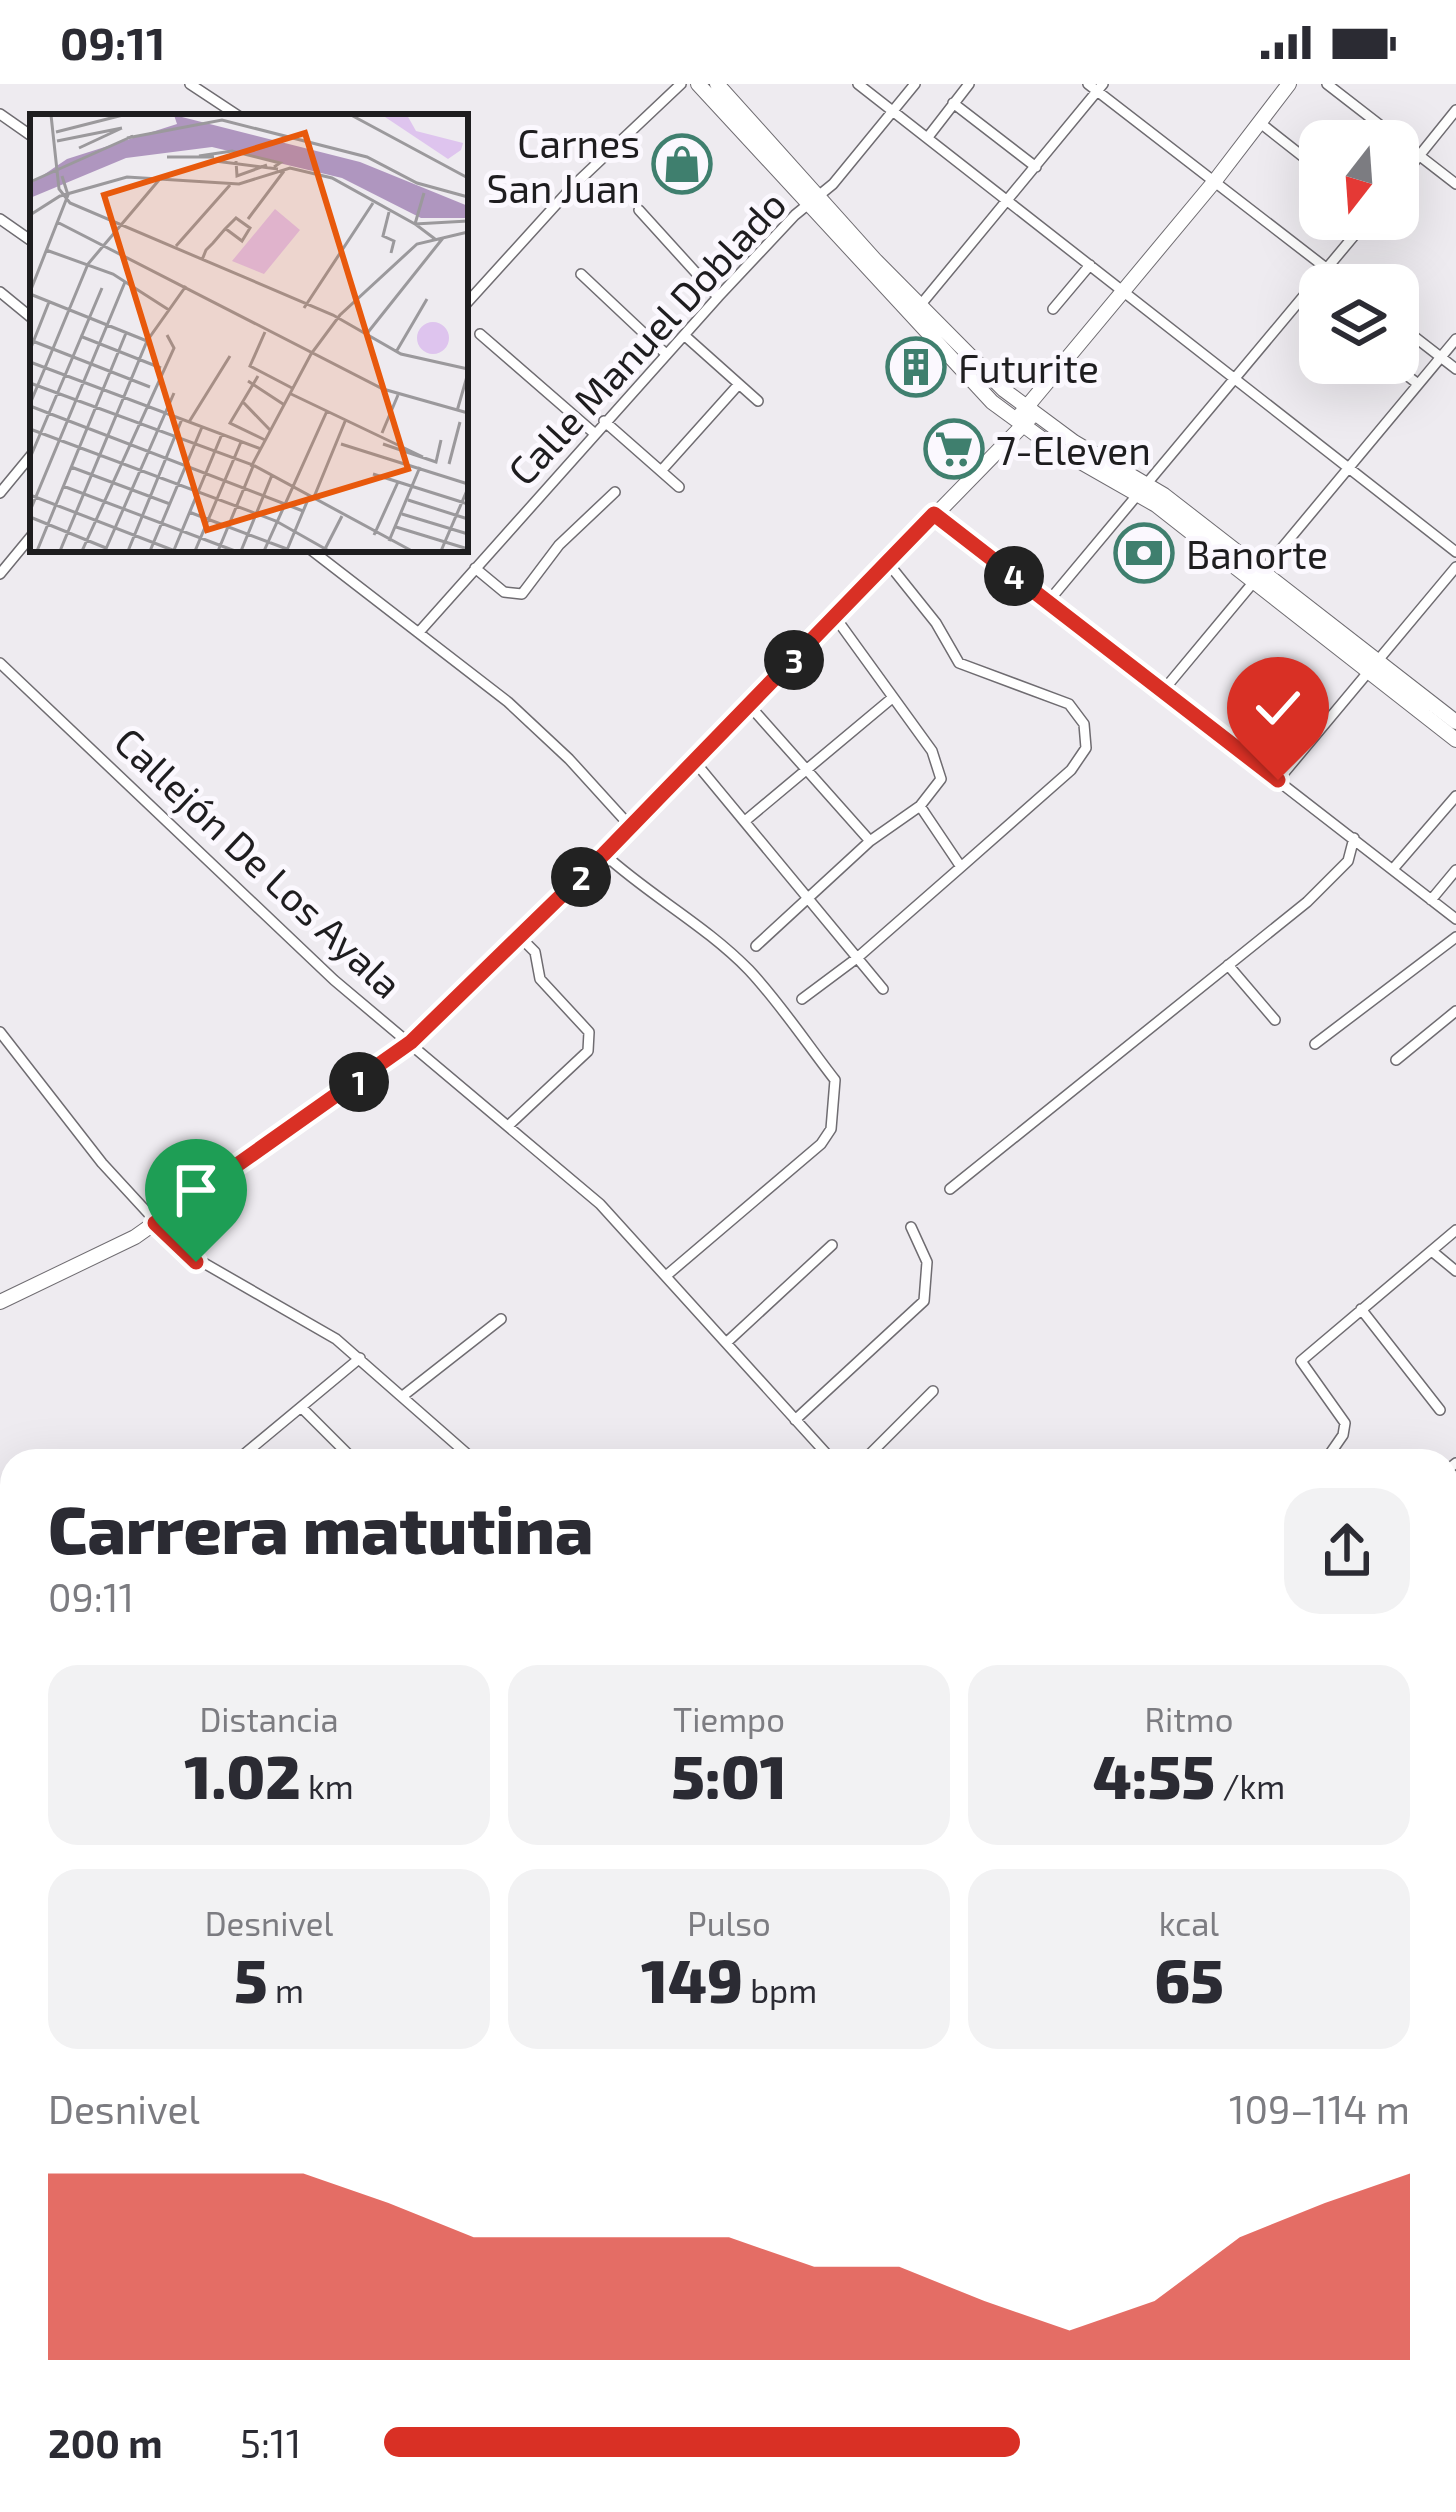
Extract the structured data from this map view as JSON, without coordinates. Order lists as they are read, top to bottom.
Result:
{
  "streets": {
    "street": ["Calle Manuel Doblado", "Callejón De Los Ayala"]
  },
  "places": {
    "shop": ["Carnes San Juan"],
    "building": ["Futurite"],
    "supermarket": ["7-Eleven"],
    "bank": ["Banorte"]
  },
  "north": "bottom",
  "page": {
    "status": "09:11",
    "pins": [
      "4",
      "3",
      "2",
      "1"
    ],
    "heading": ["Carrera matutina", "09:11"],
    "stats": [
      ["Distancia", "1.02 km"],
      ["Tiempo", "5:01"],
      ["Ritmo", "4:55 /km"],
      ["Desnivel", "5 m"],
      ["Pulso", "149 bpm"],
      ["kcal", "65"]
    ],
    "chart": ["Desnivel", "109–114 m"],
    "list": [
      {
        "name": "200 m",
        "note": "5:11"
      }
    ]
  }
}
